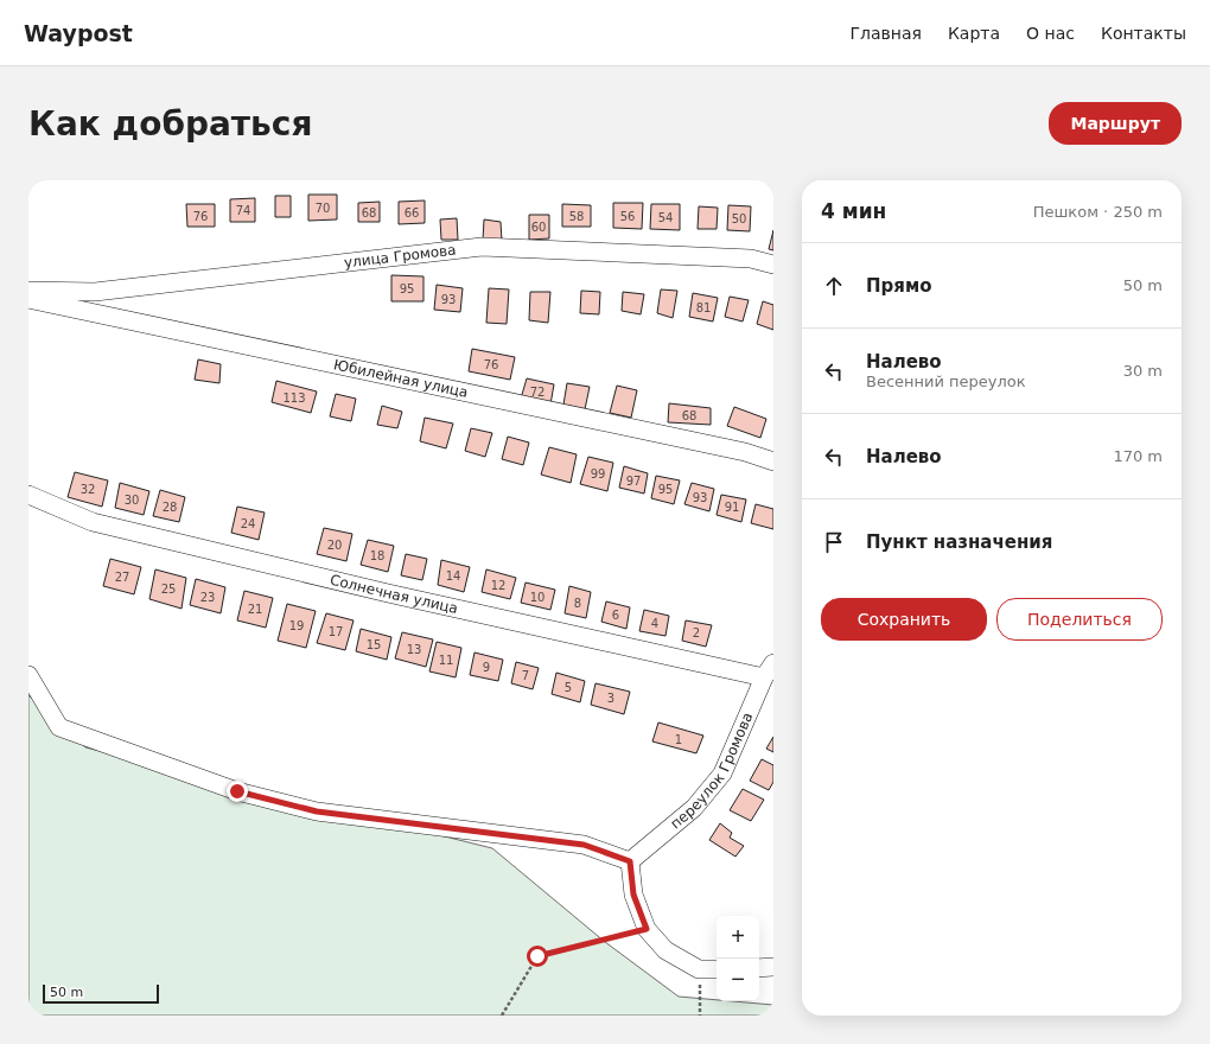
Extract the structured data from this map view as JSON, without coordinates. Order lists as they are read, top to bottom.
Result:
{
  "streets": {
    "street": [
      "улица Громова",
      "Юбилейная улица",
      "Солнечная улица",
      "переулок Громова"
    ]
  },
  "crossings": [
    ["Солнечная улица", "переулок Громова"]
  ],
  "house_numbers": [
    "70",
    "74",
    "68",
    "66",
    "76",
    "58",
    "56",
    "54",
    "50",
    "60",
    "95",
    "93",
    "81",
    "76",
    "72",
    "113",
    "68",
    "99",
    "97",
    "32",
    "95",
    "93",
    "30",
    "28",
    "91",
    "24",
    "20",
    "18",
    "14",
    "27",
    "12",
    "25",
    "23",
    "10",
    "8",
    "21",
    "6",
    "4",
    "19",
    "17",
    "2",
    "15",
    "13",
    "11",
    "9",
    "7",
    "5",
    "3",
    "1"
  ],
  "scale_bar": "50 m",
  "page": {
    "header": "Waypost",
    "nav": [
      "Главная",
      "Карта",
      "О нас",
      "Контакты"
    ],
    "buttons": [
      "Маршрут",
      ["Сохранить", "Поделиться"]
    ],
    "title": "Как добраться",
    "heading": ["4 мин", "Пешком · 250 m"],
    "list": [
      ["Прямо", "50 m"],
      ["Налево", "Весенний переулок", "30 m"],
      ["Налево", "170 m"],
      "Пункт назначения"
    ],
    "map_buttons": ["+", "−"],
    "scale": "50 m"
  }
}
